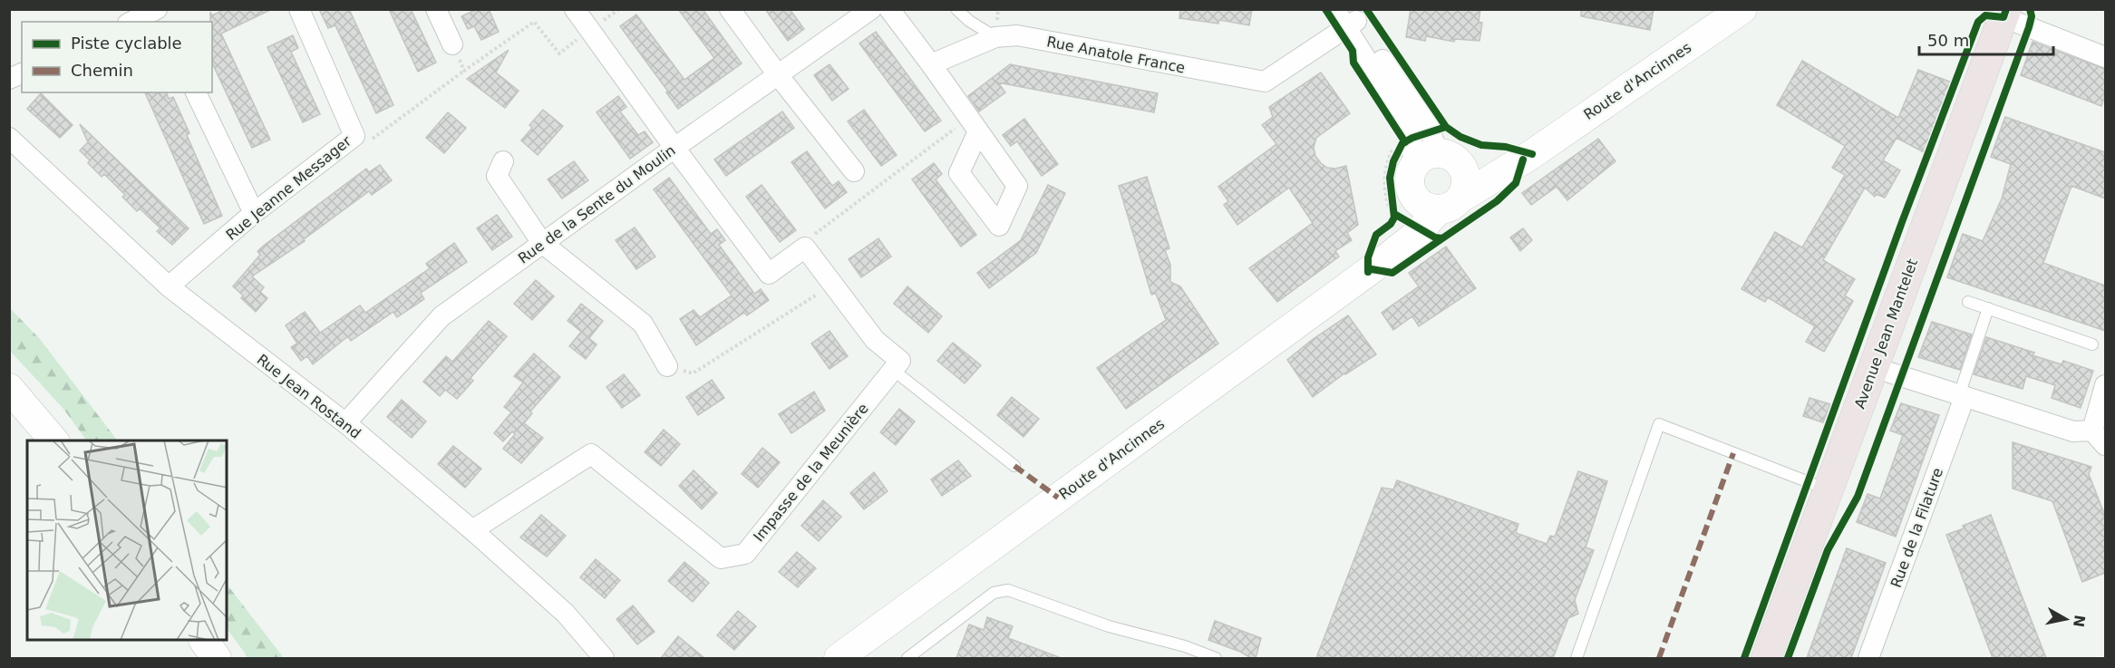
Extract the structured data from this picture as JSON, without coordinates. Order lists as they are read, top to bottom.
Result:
{
  "streets": {
    "main road": ["Route d'Ancinnes", "Avenue Jean Mantelet"],
    "street": [
      "Rue Anatole France",
      "Rue Jeanne Messager",
      "Rue de la Sente du Moulin",
      "Rue Jean Rostand",
      "Impasse de la Meunière",
      "Rue de la Filature"
    ]
  },
  "crossings": [
    ["Rue Jeanne Messager", "Rue Jean Rostand"],
    ["Rue de la Sente du Moulin", "Rue Jean Rostand"],
    ["Rue Jean Rostand", "Impasse de la Meunière"]
  ],
  "legend": ["Piste cyclable", "Chemin"],
  "scale_bar": "50 m",
  "north": "right"
}
